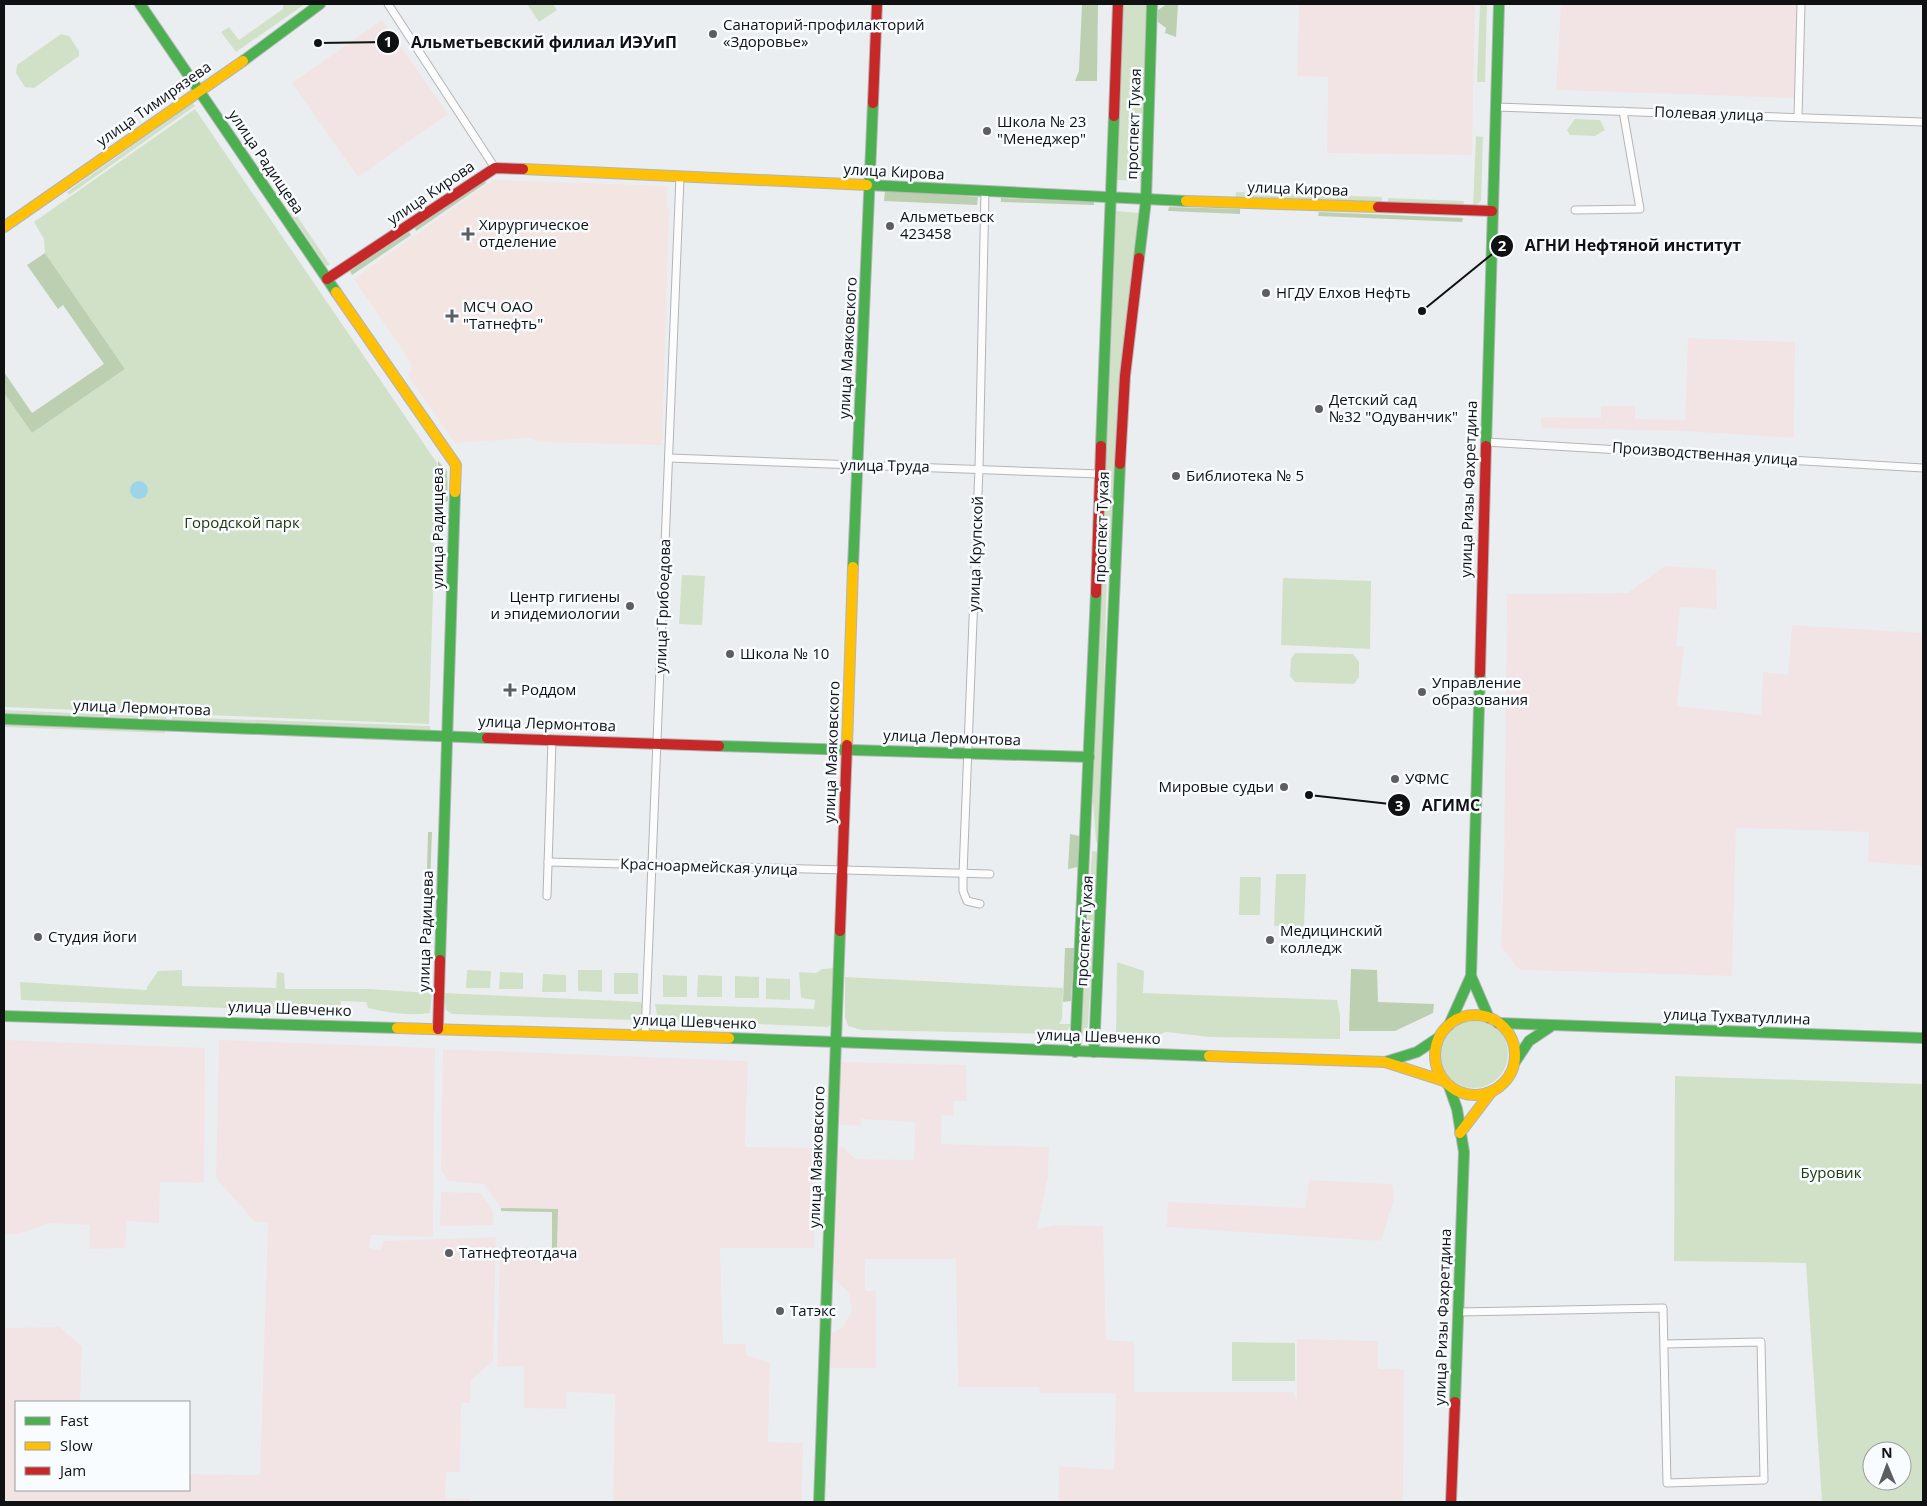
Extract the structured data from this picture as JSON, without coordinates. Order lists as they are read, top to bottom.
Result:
{
  "streets": {
    "main road": [
      "улица Тимирязева",
      "проспект Тукая",
      "улица Радищева",
      "улица Кирова",
      "улица Маяковского",
      "улица Ризы Фахретдина",
      "улица Лермонтова",
      "улица Шевченко",
      "улица Тухватуллина"
    ],
    "street": [
      "Полевая улица",
      "Производственная улица",
      "улица Труда",
      "улица Крупской",
      "улица Грибоедова",
      "Красноармейская улица"
    ]
  },
  "crossings": [
    ["улица Тимирязева", "улица Радищева"],
    ["Полевая улица", "улица Ризы Фахретдина"],
    ["проспект Тукая", "улица Кирова"],
    ["проспект Тукая", "улица Труда"],
    ["проспект Тукая", "улица Лермонтова"],
    ["проспект Тукая", "улица Шевченко"],
    ["улица Радищева", "улица Кирова"],
    ["улица Радищева", "улица Лермонтова"],
    ["улица Радищева", "улица Шевченко"],
    ["улица Кирова", "улица Маяковского"],
    ["улица Кирова", "улица Ризы Фахретдина"],
    ["улица Кирова", "улица Крупской"],
    ["улица Кирова", "улица Грибоедова"],
    ["улица Маяковского", "улица Труда"],
    ["улица Маяковского", "улица Лермонтова"],
    ["улица Маяковского", "Красноармейская улица"],
    ["улица Маяковского", "улица Шевченко"],
    ["Производственная улица", "улица Ризы Фахретдина"],
    ["улица Труда", "улица Крупской"],
    ["улица Труда", "улица Грибоедова"],
    ["улица Ризы Фахретдина", "улица Тухватуллина"],
    ["улица Крупской", "улица Лермонтова"],
    ["улица Крупской", "Красноармейская улица"],
    ["улица Грибоедова", "улица Лермонтова"],
    ["улица Грибоедова", "Красноармейская улица"],
    ["улица Грибоедова", "улица Шевченко"]
  ],
  "parks": ["Городской парк", "Буровик"],
  "places": {
    "other": [
      "Санаторий-профилакторий «Здоровье»",
      "Альметьевский филиал ИЭУиП",
      "Школа № 23 \"Менеджер\"",
      "Альметьевск 423458",
      "НГДУ Елхов Нефть",
      "АГНИ Нефтяной институт",
      "Детский сад №32 \"Одуванчик\"",
      "Библиотека № 5",
      "Центр гигиены и эпидемиологии",
      "Школа № 10",
      "Управление образования",
      "УФМС",
      "Мировые судьи",
      "АГИМС",
      "Студия йоги",
      "Медицинский колледж",
      "Татнефтеотдача",
      "Татэкс"
    ],
    "health": ["Хирургическое отделение", "МСЧ ОАО \"Татнефть\"", "Роддом"]
  },
  "legend": ["Fast", "Slow", "Jam"],
  "north": "top"
}
